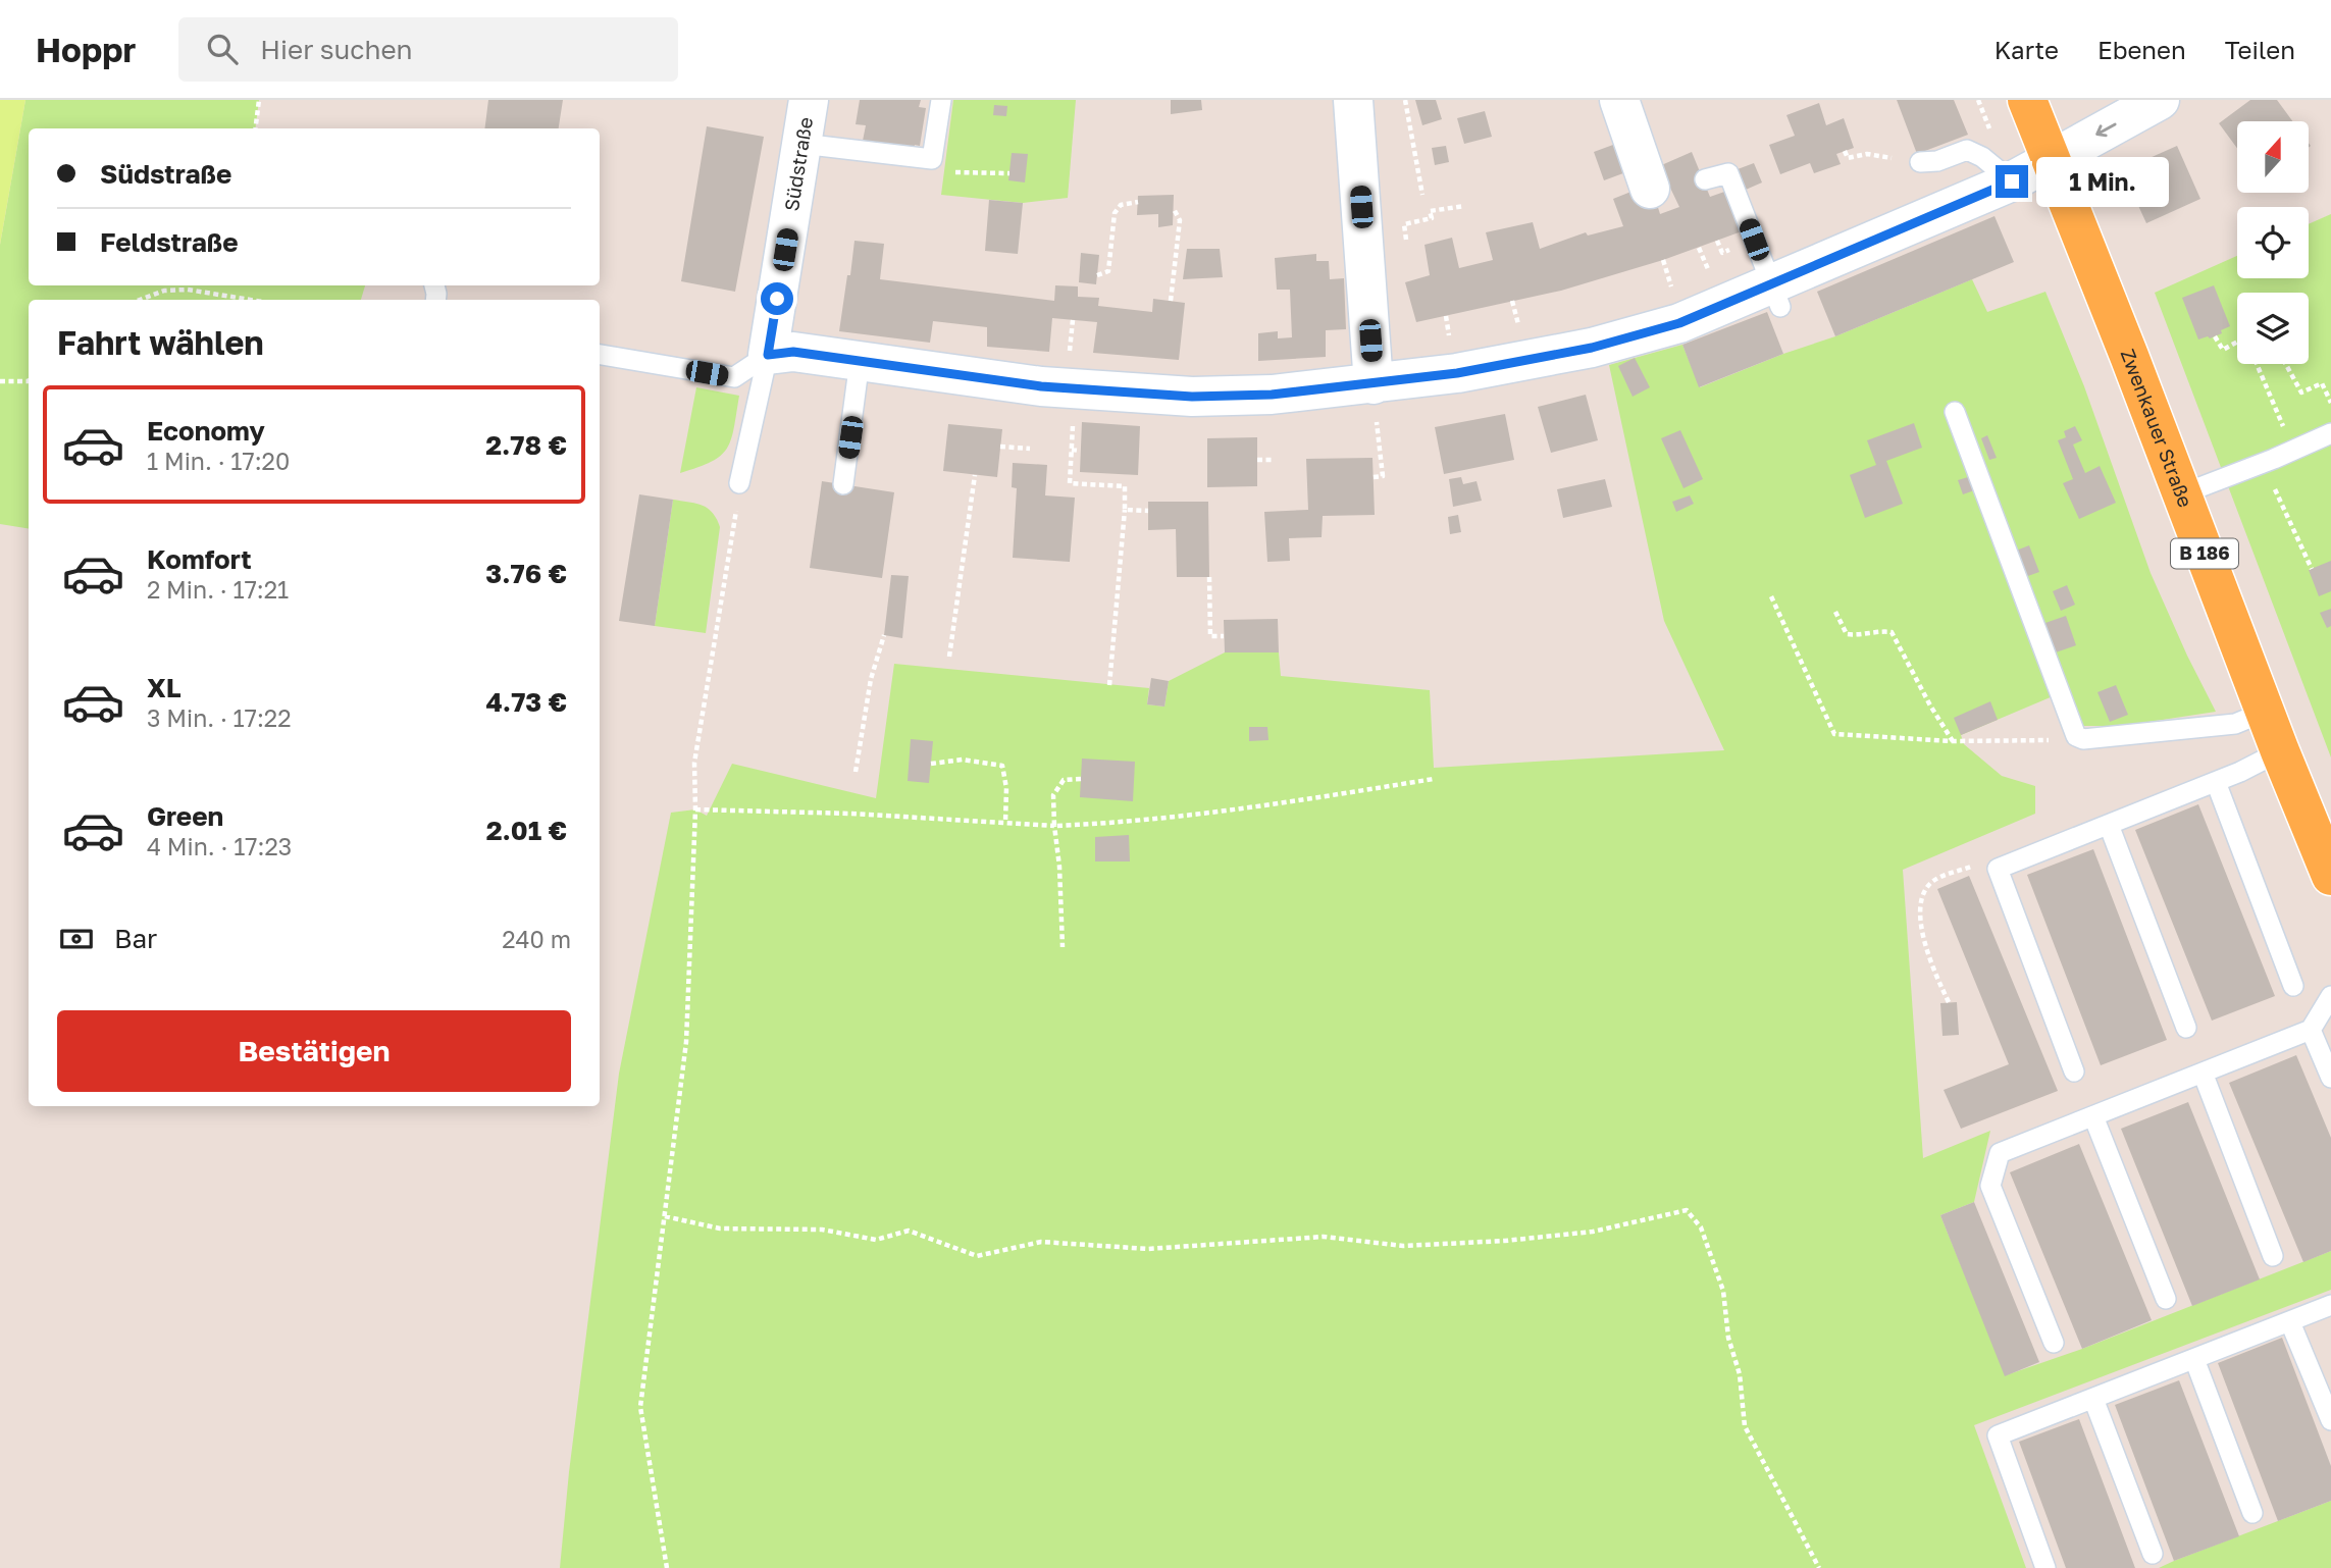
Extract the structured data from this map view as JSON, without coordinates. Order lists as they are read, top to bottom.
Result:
{
  "streets": {
    "main road": ["Zwenkauer Straße", "B 186"],
    "street": ["Südstraße"]
  },
  "north": "top",
  "page": {
    "header": "Hoppr",
    "search": "Hier suchen",
    "nav": ["Karte", "Ebenen", "Teilen"],
    "banner": ["Südstraße", "Feldstraße"],
    "bubble": "1 Min.",
    "heading": "Fahrt wählen",
    "list": [
      {
        "name": "Economy",
        "note": "1 Min. · 17:20",
        "value": "2.78 €"
      },
      {
        "name": "Komfort",
        "note": "2 Min. · 17:21",
        "value": "3.76 €"
      },
      {
        "name": "XL",
        "note": "3 Min. · 17:22",
        "value": "4.73 €"
      },
      {
        "name": "Green",
        "note": "4 Min. · 17:23",
        "value": "2.01 €"
      }
    ],
    "pay": ["Bar", "240 m"],
    "buttons": "Bestätigen"
  }
}
